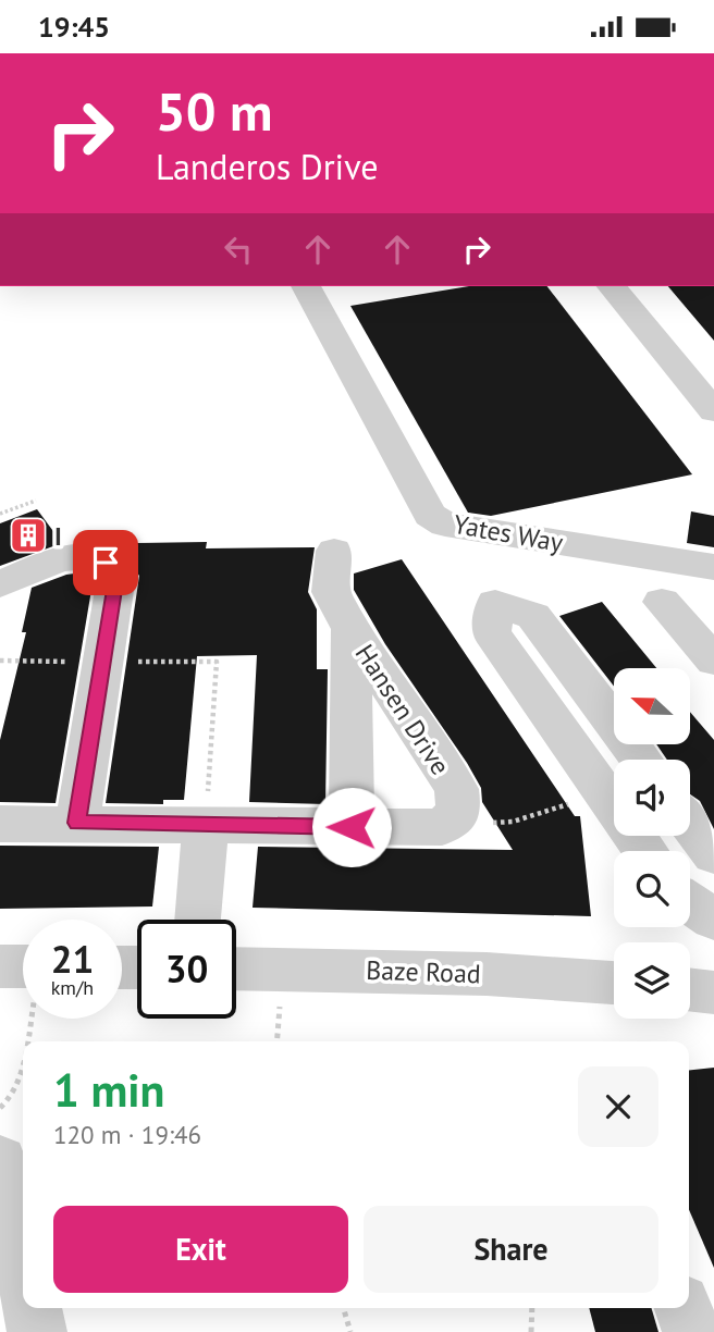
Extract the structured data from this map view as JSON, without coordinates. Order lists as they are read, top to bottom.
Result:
{
  "streets": {
    "street": ["Yates Way", "Hansen Drive", "Baze Road"]
  },
  "places": {
    "building": ["I"]
  },
  "north": "left",
  "page": {
    "status": "19:45",
    "turn": ["50 m", "Landeros Drive"],
    "speed": "21 km/h",
    "limit": "30",
    "heading": ["1 min", "120 m · 19:46"],
    "buttons": ["Exit", "Share"]
  }
}
